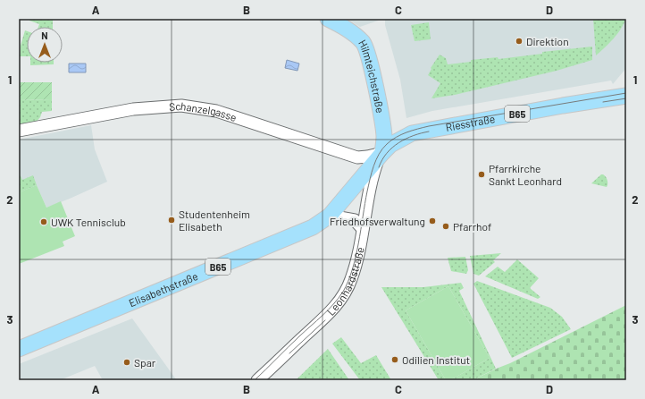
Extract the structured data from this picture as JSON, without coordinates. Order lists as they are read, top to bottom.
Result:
{
  "streets": {
    "main road": [
      "Hilmteichstraße",
      "B65",
      "Riesstraße",
      "Elisabethstraße"
    ],
    "street": ["Schanzelgasse", "Leonhardstraße"]
  },
  "crossings": [
    ["Hilmteichstraße", "Schanzelgasse"],
    ["Hilmteichstraße", "Riesstraße"],
    ["Hilmteichstraße", "Leonhardstraße"],
    ["Hilmteichstraße", "Elisabethstraße"],
    ["Schanzelgasse", "Riesstraße"],
    ["Schanzelgasse", "Leonhardstraße"],
    ["Schanzelgasse", "Elisabethstraße"],
    ["Riesstraße", "Leonhardstraße"],
    ["Riesstraße", "Elisabethstraße"],
    ["Leonhardstraße", "Elisabethstraße"]
  ],
  "places": [
    "Direktion",
    "Pfarrkirche Sankt Leonhard",
    "Studentenheim Elisabeth",
    "Friedhofsverwaltung",
    "UWK Tennisclub",
    "Pfarrhof",
    "Odilien Institut",
    "Spar"
  ],
  "north": "top",
  "grid": {
    "columns": [
      "A",
      "B",
      "C",
      "D"
    ],
    "rows": ["1", "2", "3"]
  }
}
